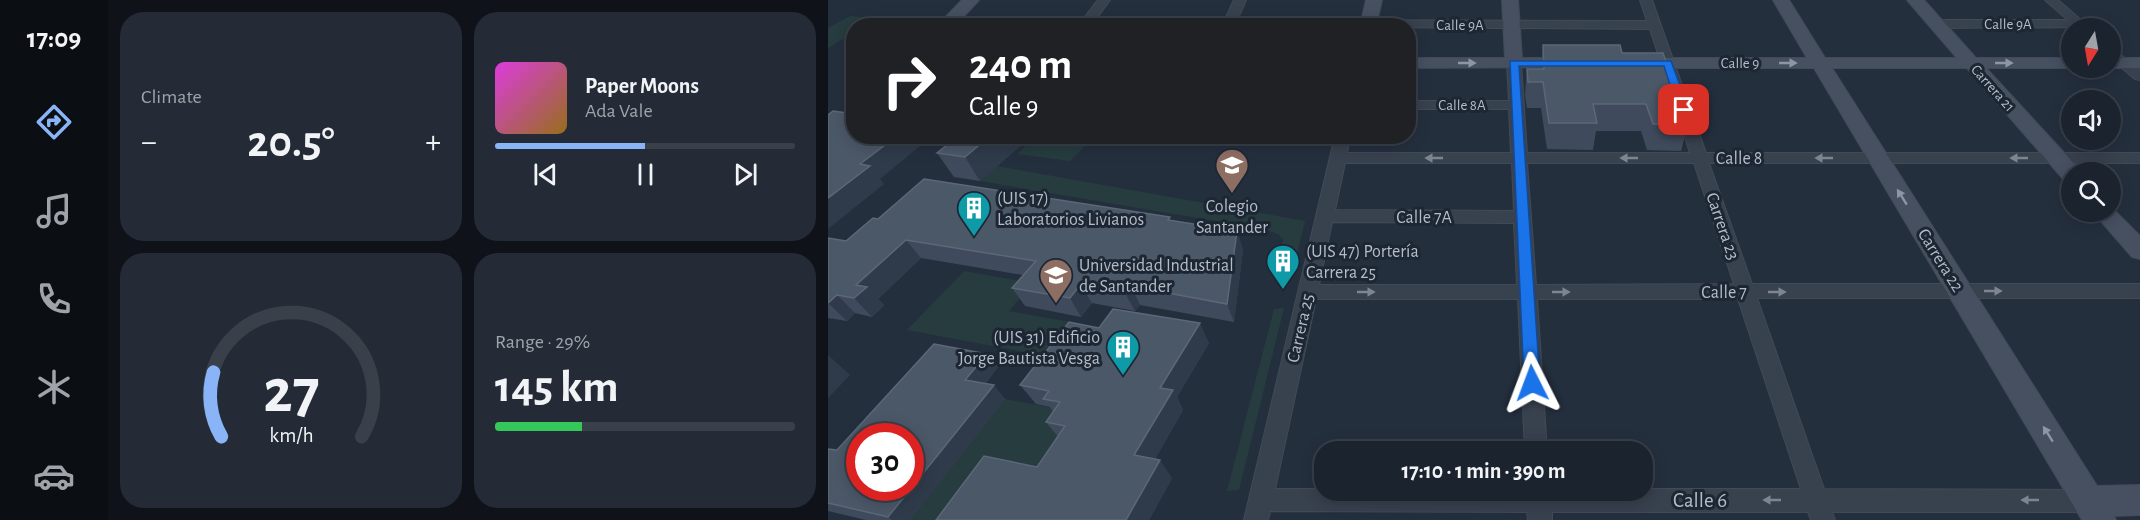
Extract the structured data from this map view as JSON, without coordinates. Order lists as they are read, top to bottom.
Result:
{
  "streets": {
    "street": [
      "Calle 9A",
      "Calle 9",
      "Carrera 21",
      "Calle 8A",
      "Calle 8",
      "Calle 7A",
      "Carrera 23",
      "Carrera 22",
      "Calle 7",
      "Carrera 25",
      "Calle 6"
    ]
  },
  "crossings": [
    ["Calle 9A", "Carrera 21"],
    ["Calle 9A", "Carrera 23"],
    ["Calle 9", "Carrera 21"],
    ["Calle 9", "Carrera 23"],
    ["Calle 9", "Carrera 22"],
    ["Carrera 21", "Calle 8"],
    ["Calle 8", "Carrera 23"],
    ["Calle 8", "Carrera 22"],
    ["Calle 8", "Carrera 25"],
    ["Calle 7A", "Carrera 25"],
    ["Carrera 23", "Calle 7"],
    ["Carrera 23", "Calle 6"],
    ["Carrera 22", "Calle 7"],
    ["Carrera 22", "Calle 6"],
    ["Calle 7", "Carrera 25"],
    ["Carrera 25", "Calle 6"]
  ],
  "one_way": [
    "Calle 9",
    "Calle 8",
    "Carrera 22",
    "Calle 7",
    "Calle 6"
  ],
  "places": {
    "school or university": ["Colegio Santander", "Universidad Industrial de Santander"],
    "building": ["(UIS 17) Laboratorios Livianos", "(UIS 47) Portería Carrera 25", "(UIS 31) Edificio Jorge Bautista Vesga"]
  },
  "north": "bottom",
  "page": {
    "tabs": "17:09",
    "tile": [
      "Climate",
      ["Range · 29%", "145 km"]
    ],
    "turn": ["240 m", "Calle 9"],
    "song": ["Paper Moons", "Ada Vale"],
    "heat": ["−", "20.5°", "+"],
    "limit": "30",
    "trip": "17:10 · 1 min · 390 m",
    "gauge": ["27", "km/h"]
  }
}
